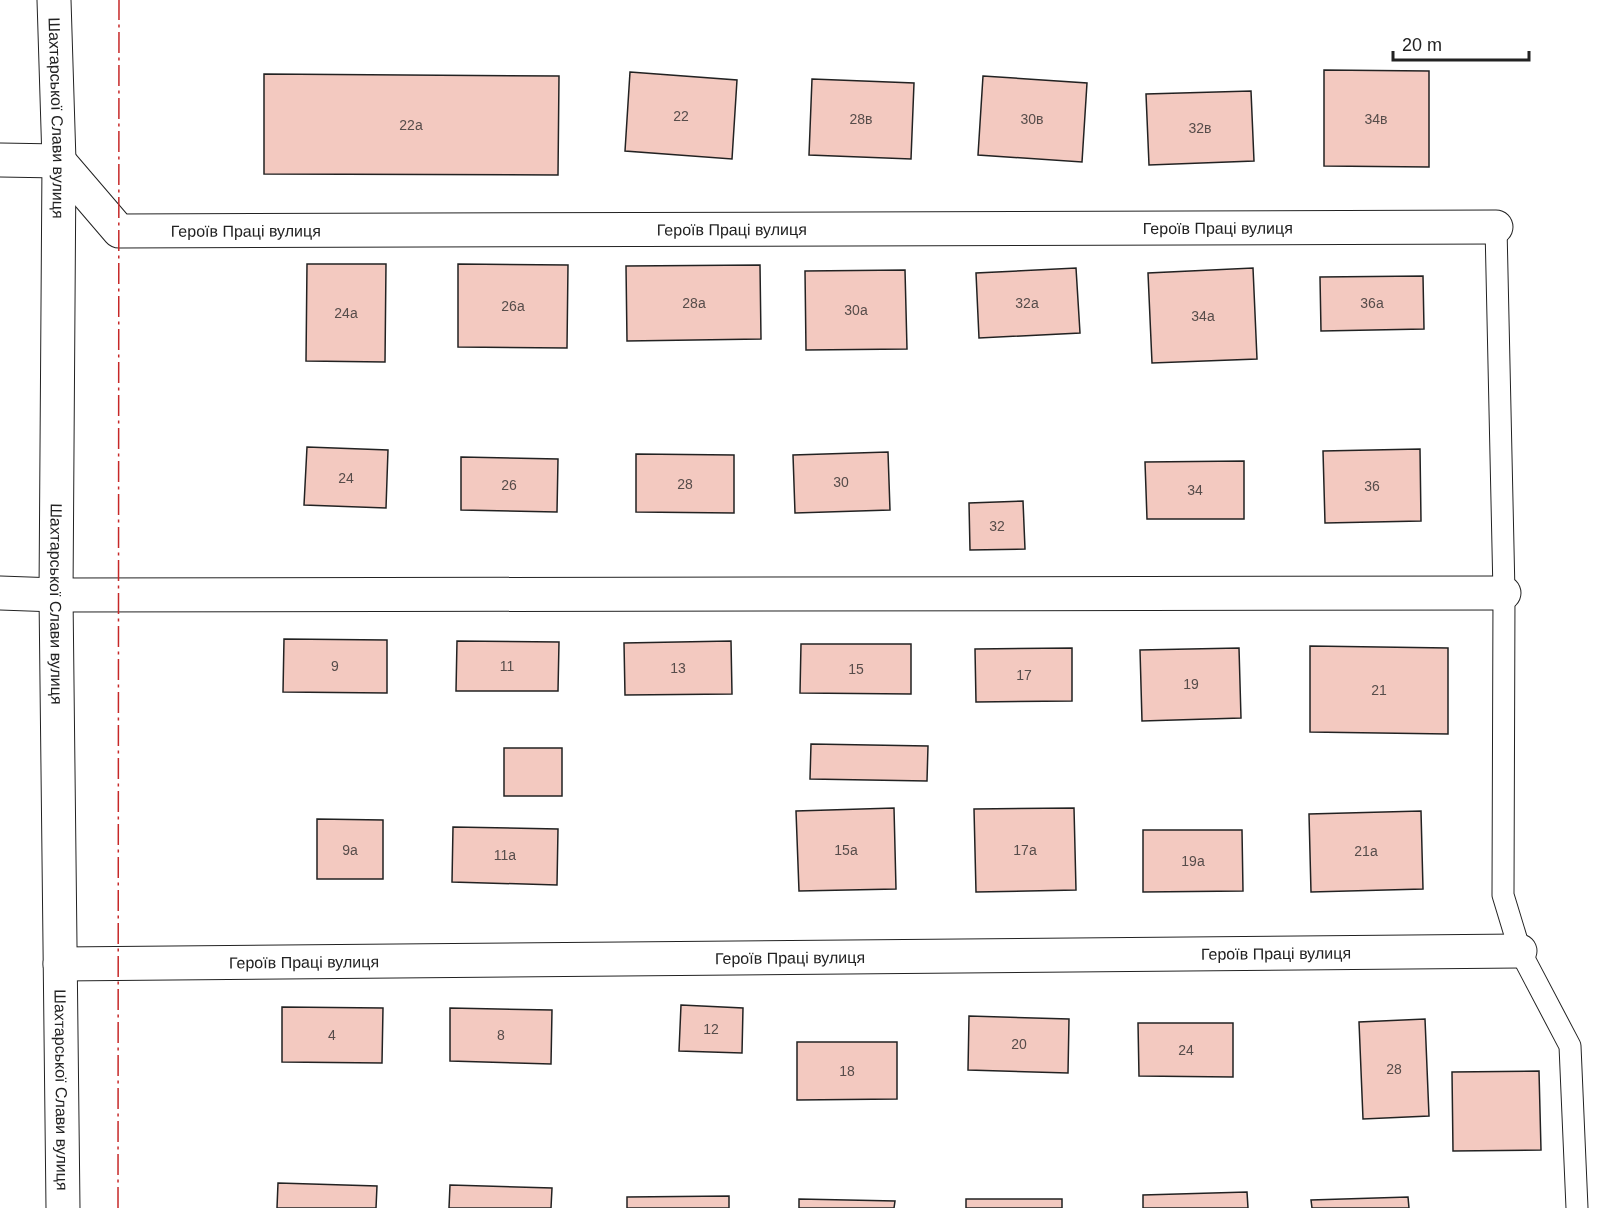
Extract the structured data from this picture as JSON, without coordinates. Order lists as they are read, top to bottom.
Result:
{
  "streets": {
    "street": ["Шахтарської Слави вулиця", "Героїв Праці вулиця"]
  },
  "crossings": [
    ["Шахтарської Слави вулиця", "Героїв Праці вулиця"]
  ],
  "house_numbers": [
    "22",
    "28в",
    "30в",
    "34в",
    "22а",
    "32в",
    "28а",
    "32а",
    "36а",
    "26а",
    "30а",
    "24а",
    "34а",
    "24",
    "30",
    "28",
    "26",
    "36",
    "34",
    "32",
    "9",
    "11",
    "13",
    "15",
    "17",
    "19",
    "21",
    "9а",
    "15а",
    "17а",
    "21а",
    "11а",
    "19а",
    "12",
    "4",
    "8",
    "20",
    "24",
    "28",
    "18"
  ],
  "scale_bar": "20 m"
}
